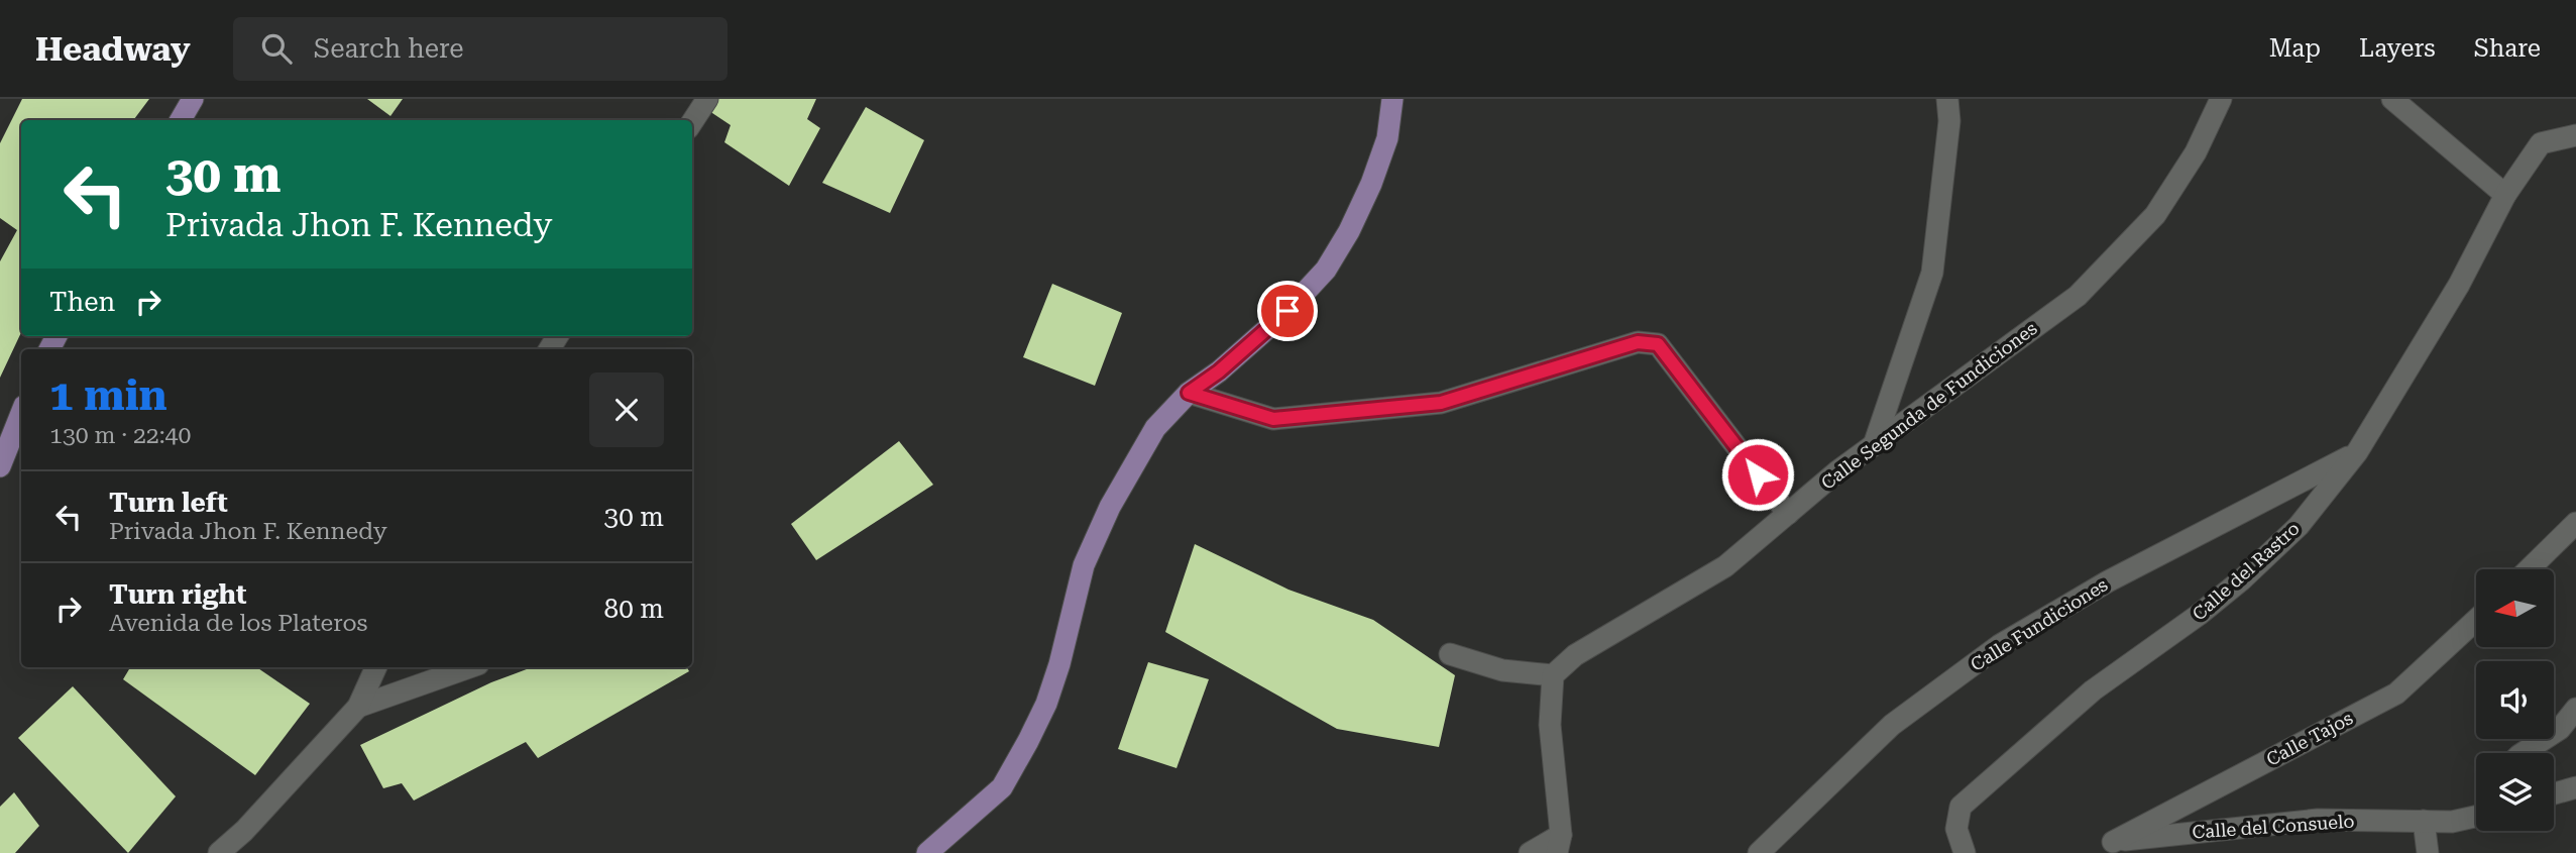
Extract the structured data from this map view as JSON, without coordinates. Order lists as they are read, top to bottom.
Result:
{
  "streets": {
    "street": [
      "Calle Segunda de Fundiciones",
      "Calle del Rastro",
      "Calle Fundiciones",
      "Calle Tajos",
      "Calle del Consuelo"
    ]
  },
  "crossings": [
    ["Calle del Rastro", "Calle Fundiciones"],
    ["Calle Tajos", "Calle del Consuelo"]
  ],
  "north": "left",
  "page": {
    "header": "Headway",
    "search": "Search here",
    "nav": ["Map", "Layers", "Share"],
    "turn": ["30 m", "Privada Jhon F. Kennedy"],
    "then": "Then",
    "heading": ["1 min", "130 m · 22:40"],
    "list": [
      {
        "name": "Turn left",
        "note": "Privada Jhon F. Kennedy",
        "value": "30 m"
      },
      {
        "name": "Turn right",
        "note": "Avenida de los Plateros",
        "value": "80 m"
      }
    ]
  }
}
